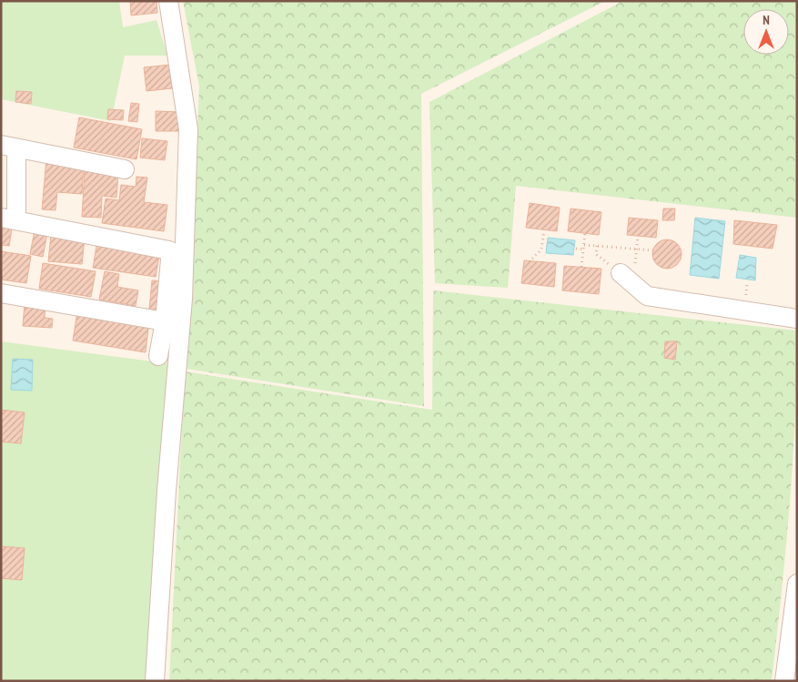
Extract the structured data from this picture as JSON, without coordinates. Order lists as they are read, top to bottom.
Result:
{
  "north": "top"
}
